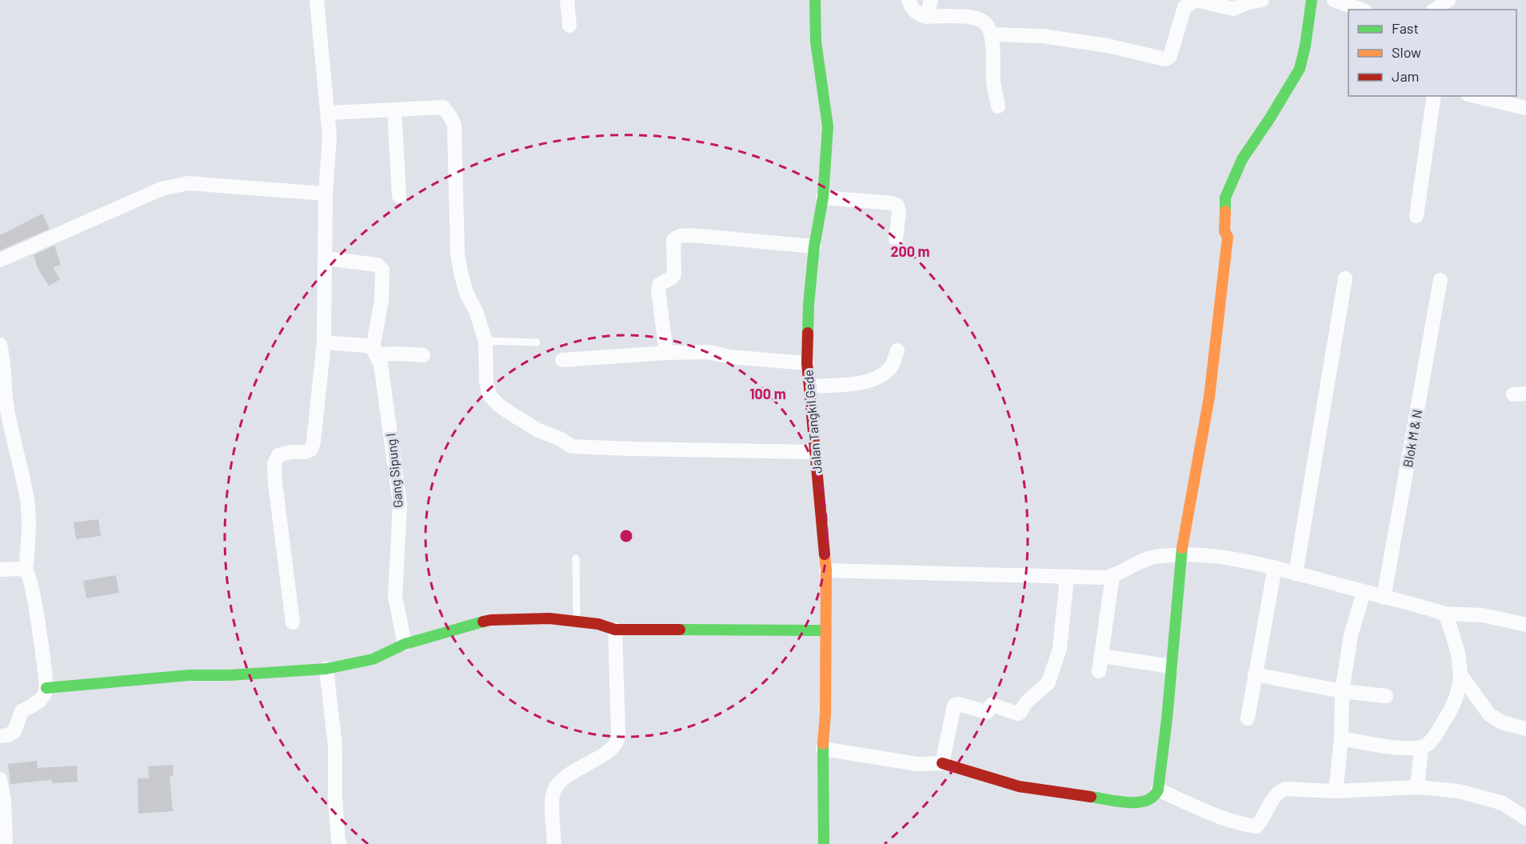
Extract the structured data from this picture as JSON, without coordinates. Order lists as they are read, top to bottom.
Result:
{
  "streets": {
    "street": ["Jalan Tangkil Gede", "Blok M & N", "Gang Sipung I"]
  },
  "legend": ["Fast", "Slow", "Jam"],
  "rings": ["200 m", "100 m"]
}
